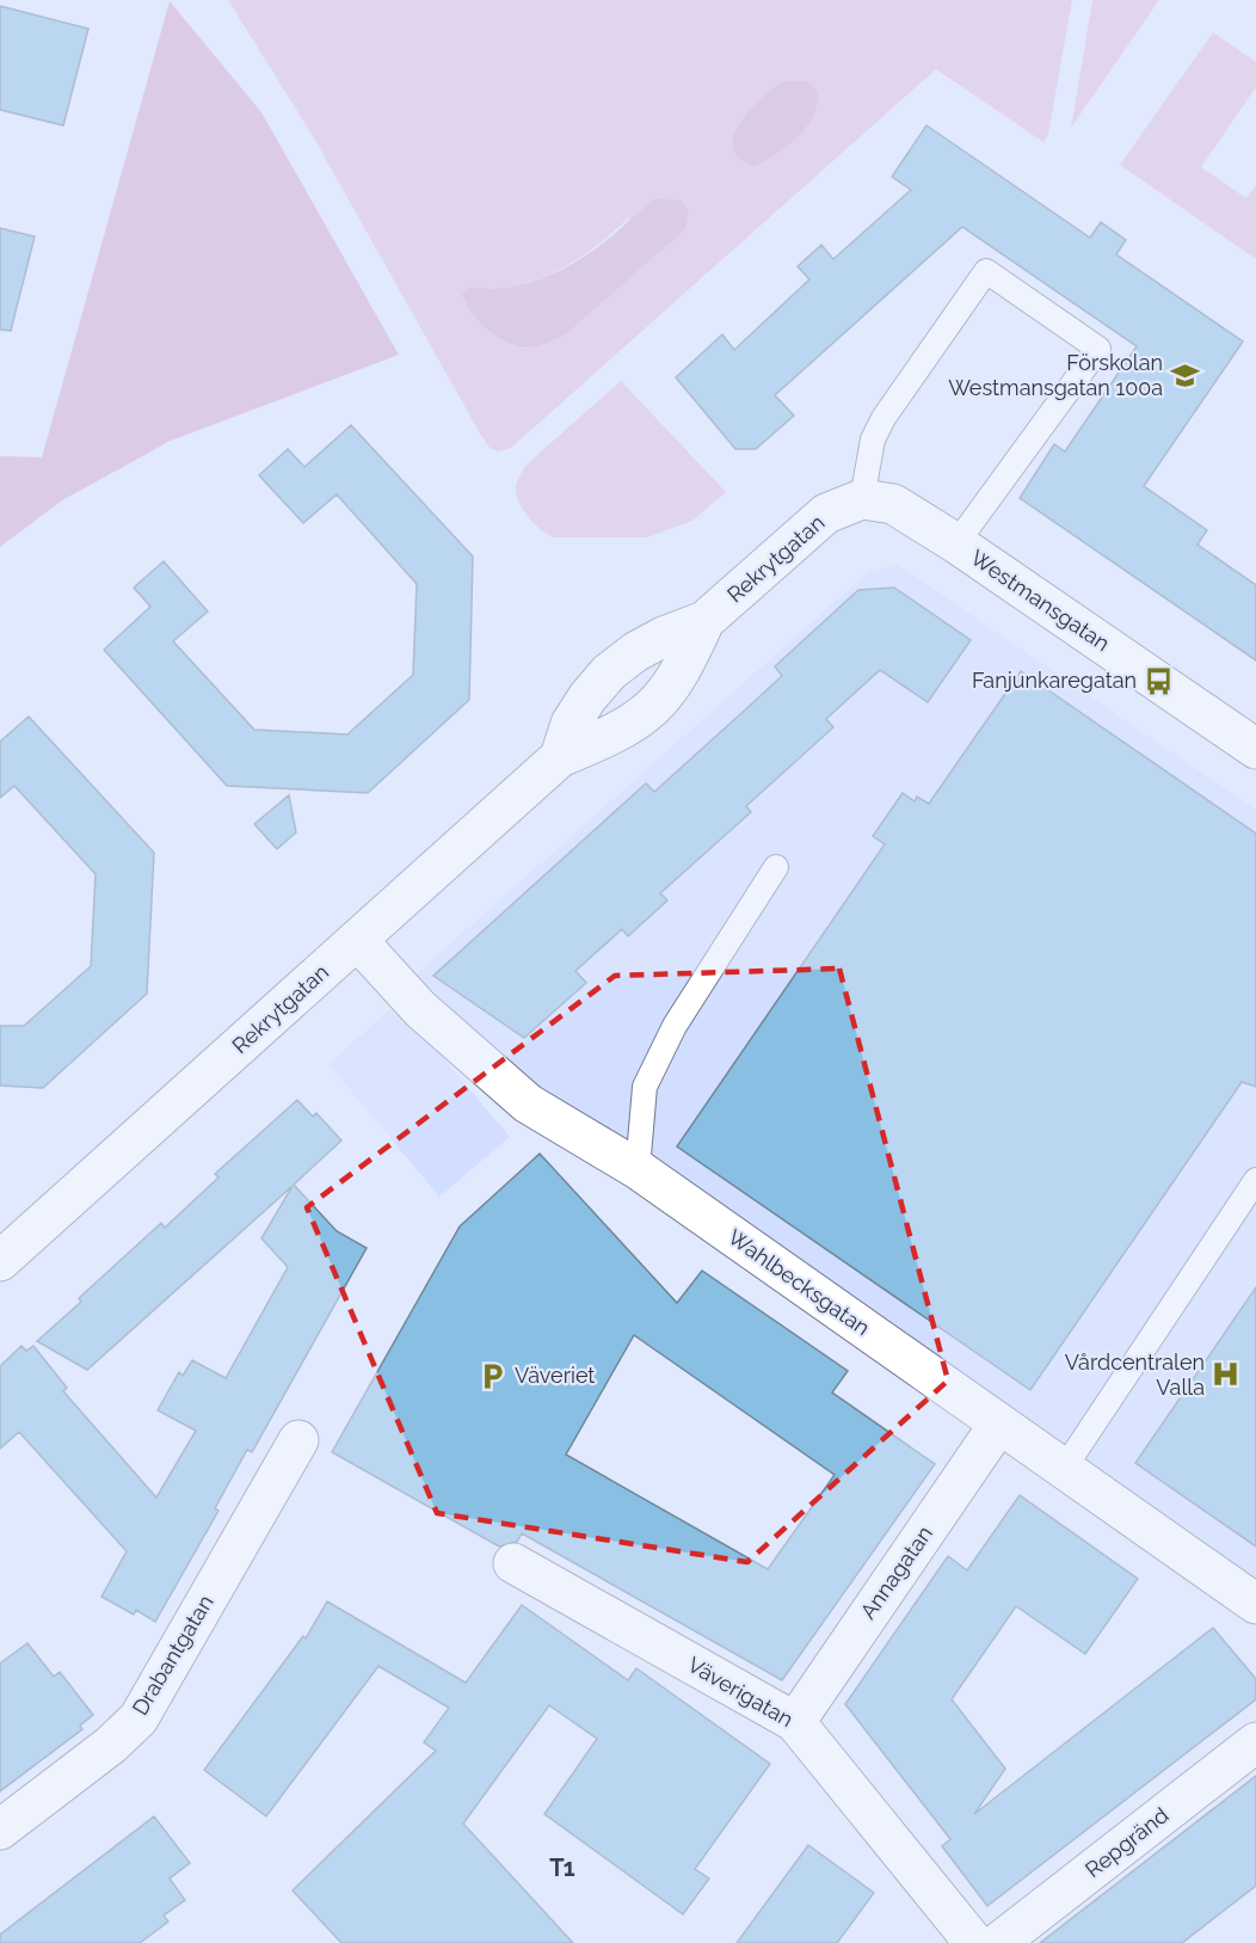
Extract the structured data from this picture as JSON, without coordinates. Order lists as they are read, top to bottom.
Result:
{
  "streets": {
    "street": [
      "Rekrytgatan",
      "Westmansgatan",
      "Wahlbecksgatan",
      "Annagatan",
      "Drabantgatan",
      "Väverigatan",
      "Repgränd"
    ]
  },
  "crossings": [
    ["Rekrytgatan", "Westmansgatan"],
    ["Rekrytgatan", "Wahlbecksgatan"],
    ["Wahlbecksgatan", "Annagatan"],
    ["Annagatan", "Väverigatan"]
  ],
  "districts": ["T1"],
  "places": {
    "school or university": ["Förskolan Westmansgatan 100a"],
    "bus stop": ["Fanjunkaregatan"],
    "hospital": ["Vårdcentralen Valla"],
    "parking": ["Väveriet"]
  }
}
